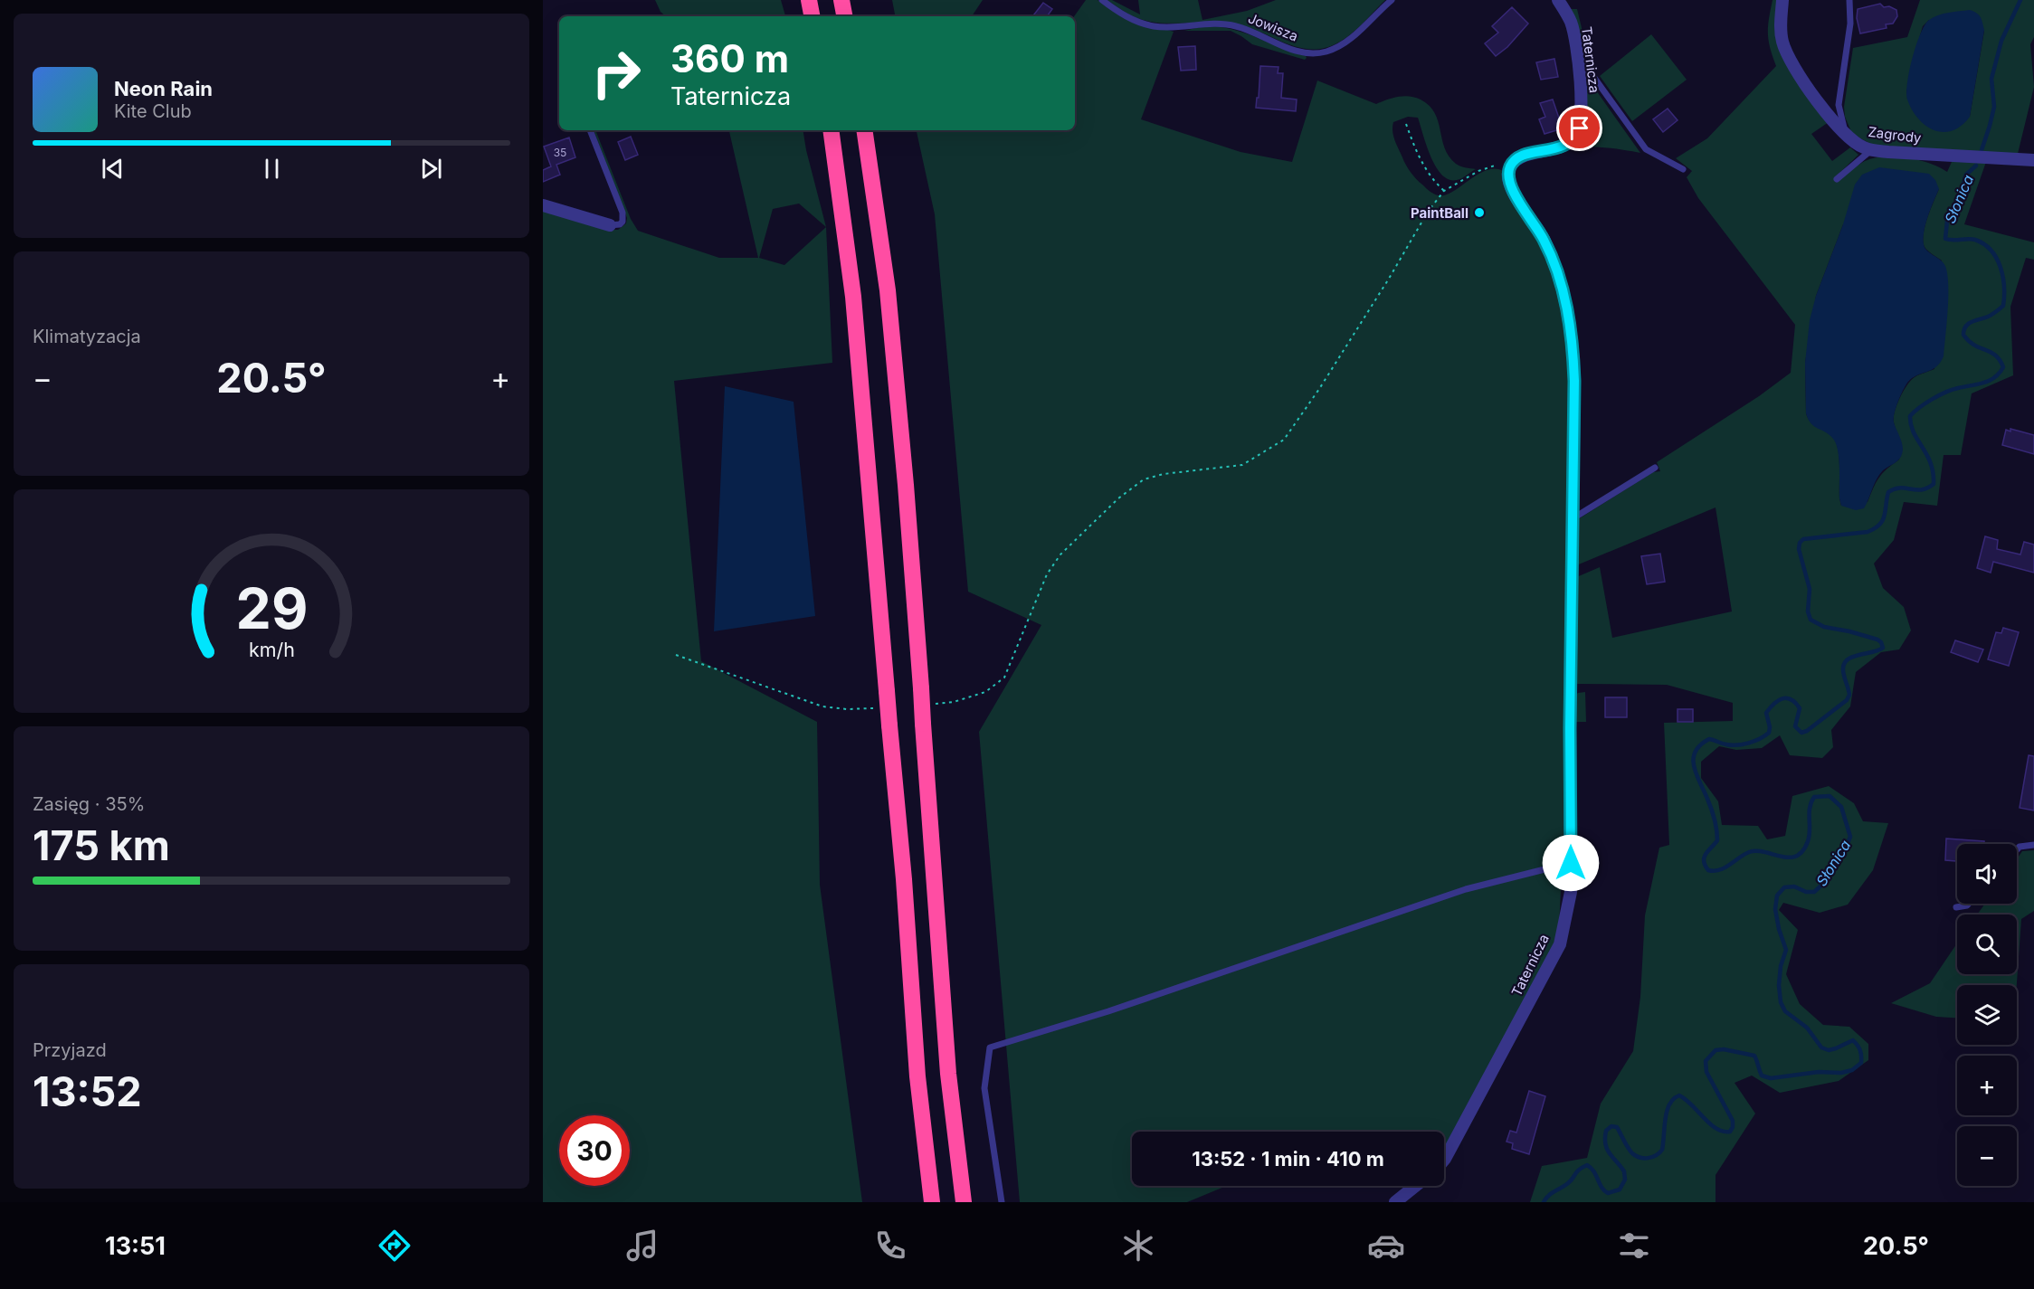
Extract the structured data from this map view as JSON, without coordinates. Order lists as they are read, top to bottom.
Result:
{
  "streets": {
    "street": ["Taternicza", "Zagrody"],
    "lane": ["Jowisza"]
  },
  "water": ["Słonica"],
  "places": ["PaintBall"],
  "house_numbers": ["35"],
  "page": {
    "turn": ["360 m", "Taternicza"],
    "song": ["Neon Rain", "Kite Club"],
    "tile": [
      "Klimatyzacja",
      ["Zasięg · 35%", "175 km"],
      ["Przyjazd", "13:52"]
    ],
    "heat": ["−", "20.5°", "+"],
    "map_buttons": ["+", "−"],
    "limit": "30",
    "trip": "13:52 · 1 min · 410 m",
    "tabs": ["13:51", "20.5°"],
    "gauge": ["29", "km/h"]
  }
}
